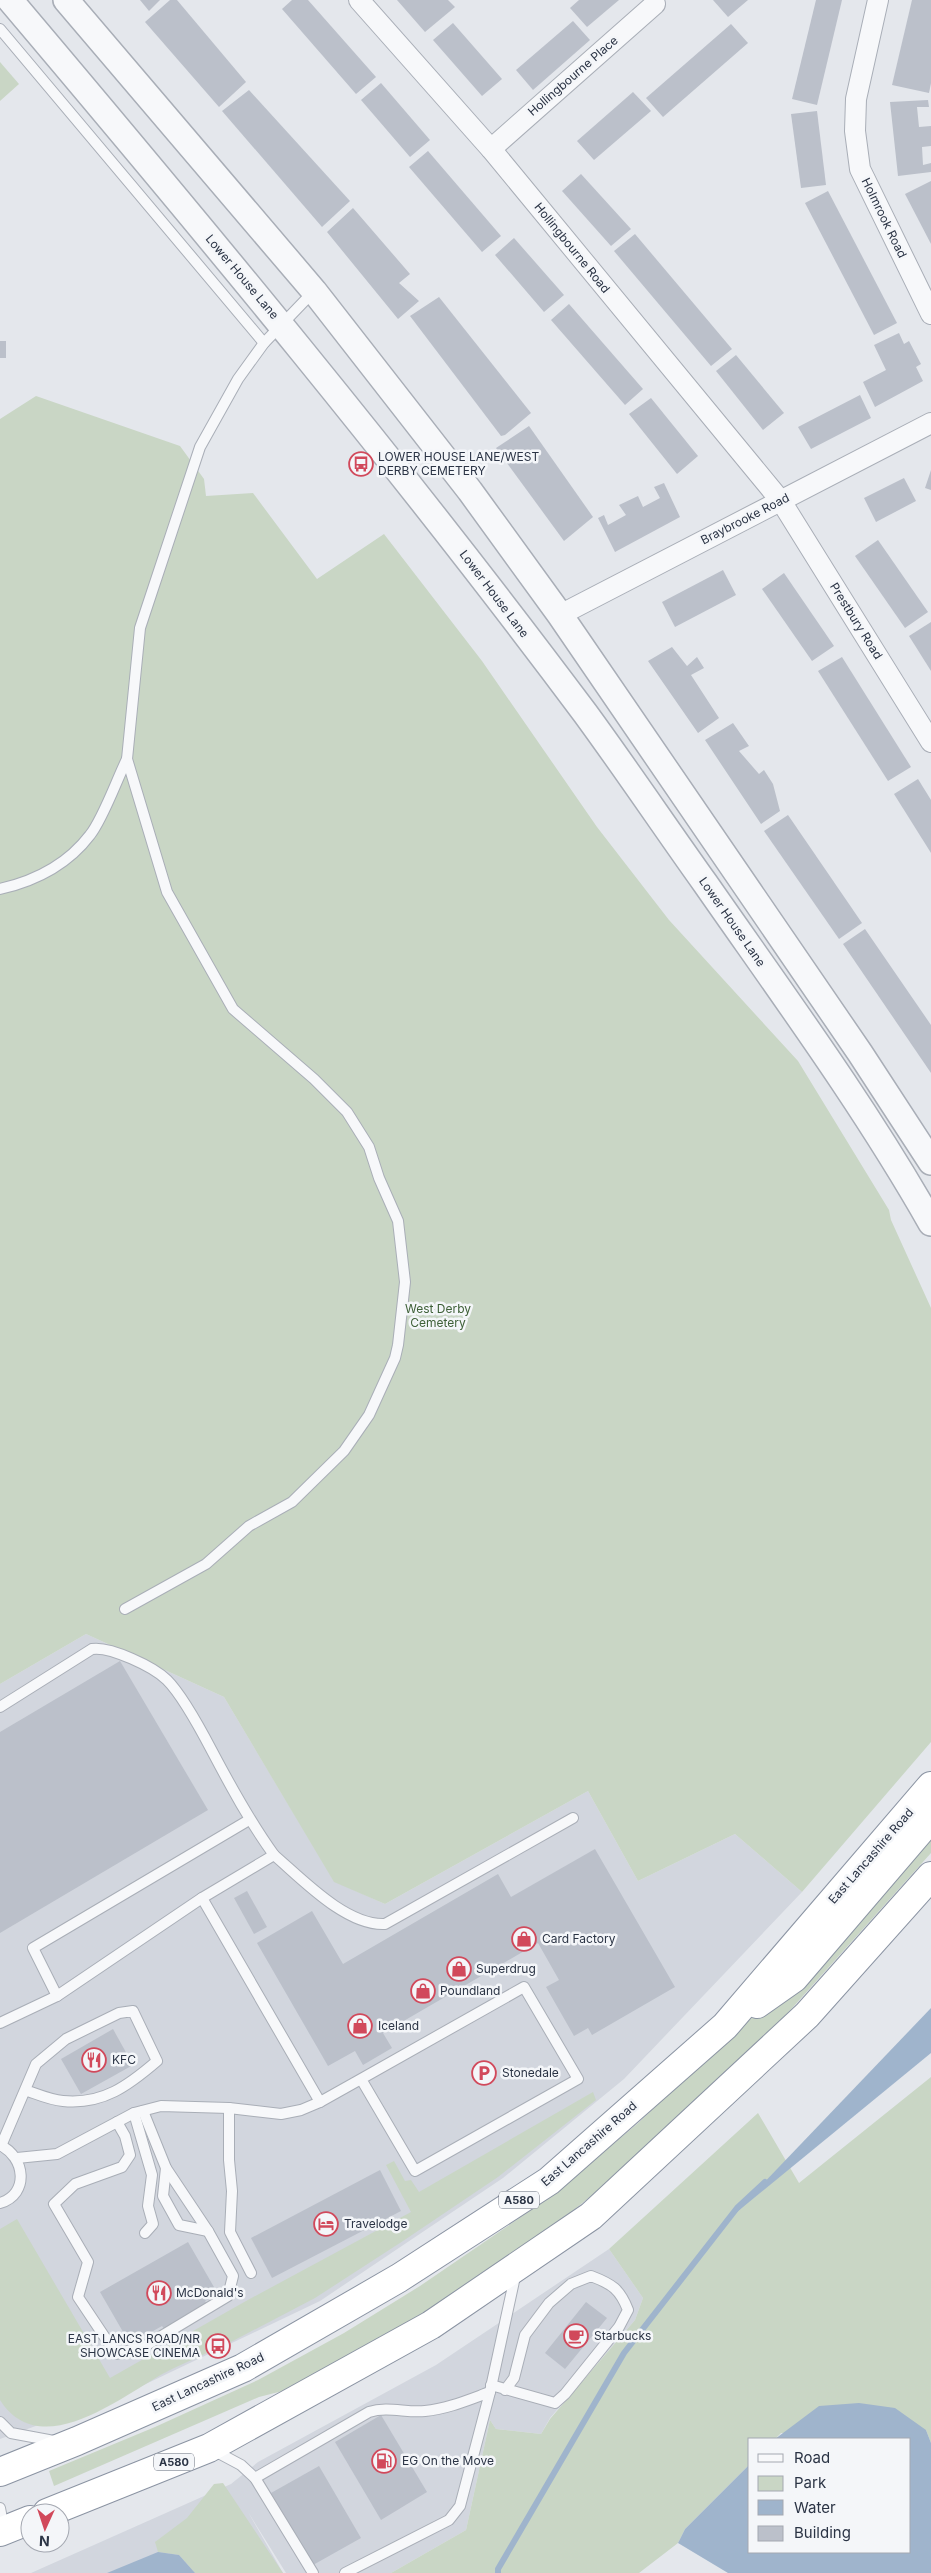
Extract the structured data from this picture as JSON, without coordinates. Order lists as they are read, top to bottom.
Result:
{
  "streets": {
    "highway": ["East Lancashire Road", "A580"],
    "street": [
      "Hollingbourne Place",
      "Holmrook Road",
      "Hollingbourne Road",
      "Lower House Lane",
      "Braybrooke Road",
      "Prestbury Road"
    ]
  },
  "crossings": [
    ["Hollingbourne Place", "Hollingbourne Road"],
    ["Hollingbourne Road", "Braybrooke Road"],
    ["Hollingbourne Road", "Prestbury Road"],
    ["Braybrooke Road", "Prestbury Road"]
  ],
  "parks": ["West Derby Cemetery"],
  "places": {
    "bus stop": ["LOWER HOUSE LANE/WEST DERBY CEMETERY", "EAST LANCS ROAD/NR SHOWCASE CINEMA"],
    "shop": [
      "Card Factory",
      "Superdrug",
      "Poundland",
      "Iceland"
    ],
    "restaurant": ["KFC", "McDonald's"],
    "parking": ["Stonedale"],
    "hotel": ["Travelodge"],
    "cafe": ["Starbucks"],
    "fuel station": ["EG On the Move"]
  },
  "legend": [
    "Road",
    "Park",
    "Water",
    "Building"
  ],
  "north": "bottom"
}
